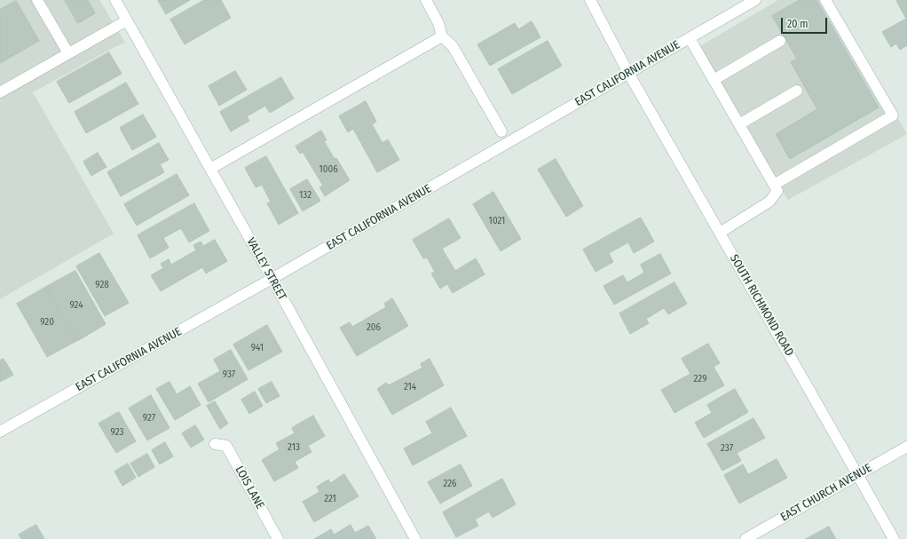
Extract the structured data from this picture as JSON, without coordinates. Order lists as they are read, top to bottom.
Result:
{
  "streets": {
    "street": [
      "EAST CALIFORNIA AVENUE",
      "VALLEY STREET",
      "SOUTH RICHMOND ROAD",
      "LOIS LANE",
      "EAST CHURCH AVENUE"
    ]
  },
  "crossings": [
    ["EAST CALIFORNIA AVENUE", "VALLEY STREET"],
    ["EAST CALIFORNIA AVENUE", "SOUTH RICHMOND ROAD"],
    ["SOUTH RICHMOND ROAD", "EAST CHURCH AVENUE"]
  ],
  "house_numbers": [
    "1006",
    "132",
    "1021",
    "928",
    "924",
    "920",
    "206",
    "941",
    "937",
    "229",
    "214",
    "927",
    "923",
    "213",
    "237",
    "226",
    "221"
  ],
  "scale_bar": "20 m"
}
